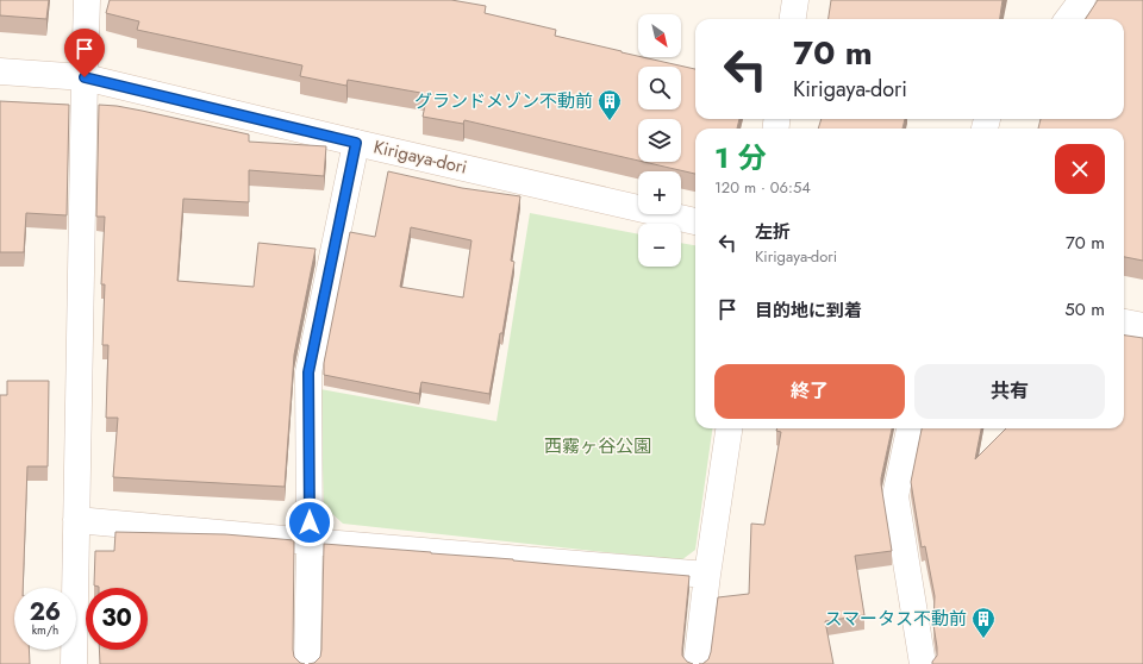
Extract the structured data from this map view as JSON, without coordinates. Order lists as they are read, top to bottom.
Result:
{
  "streets": {
    "street": ["Kirigaya-dori"]
  },
  "parks": ["西霧ヶ谷公園"],
  "places": {
    "building": ["グランドメゾン不動前", "スマータス不動前"]
  },
  "north": "bottom right",
  "page": {
    "map_buttons": ["+", "−"],
    "turn": ["70 m", "Kirigaya-dori"],
    "heading": ["1 分", "120 m · 06:54"],
    "list": [
      {
        "name": "左折",
        "note": "Kirigaya-dori",
        "value": "70 m"
      },
      {
        "name": "目的地に到着",
        "value": "50 m"
      }
    ],
    "buttons": ["終了", "共有"],
    "speed": "26 km/h",
    "limit": "30"
  }
}
